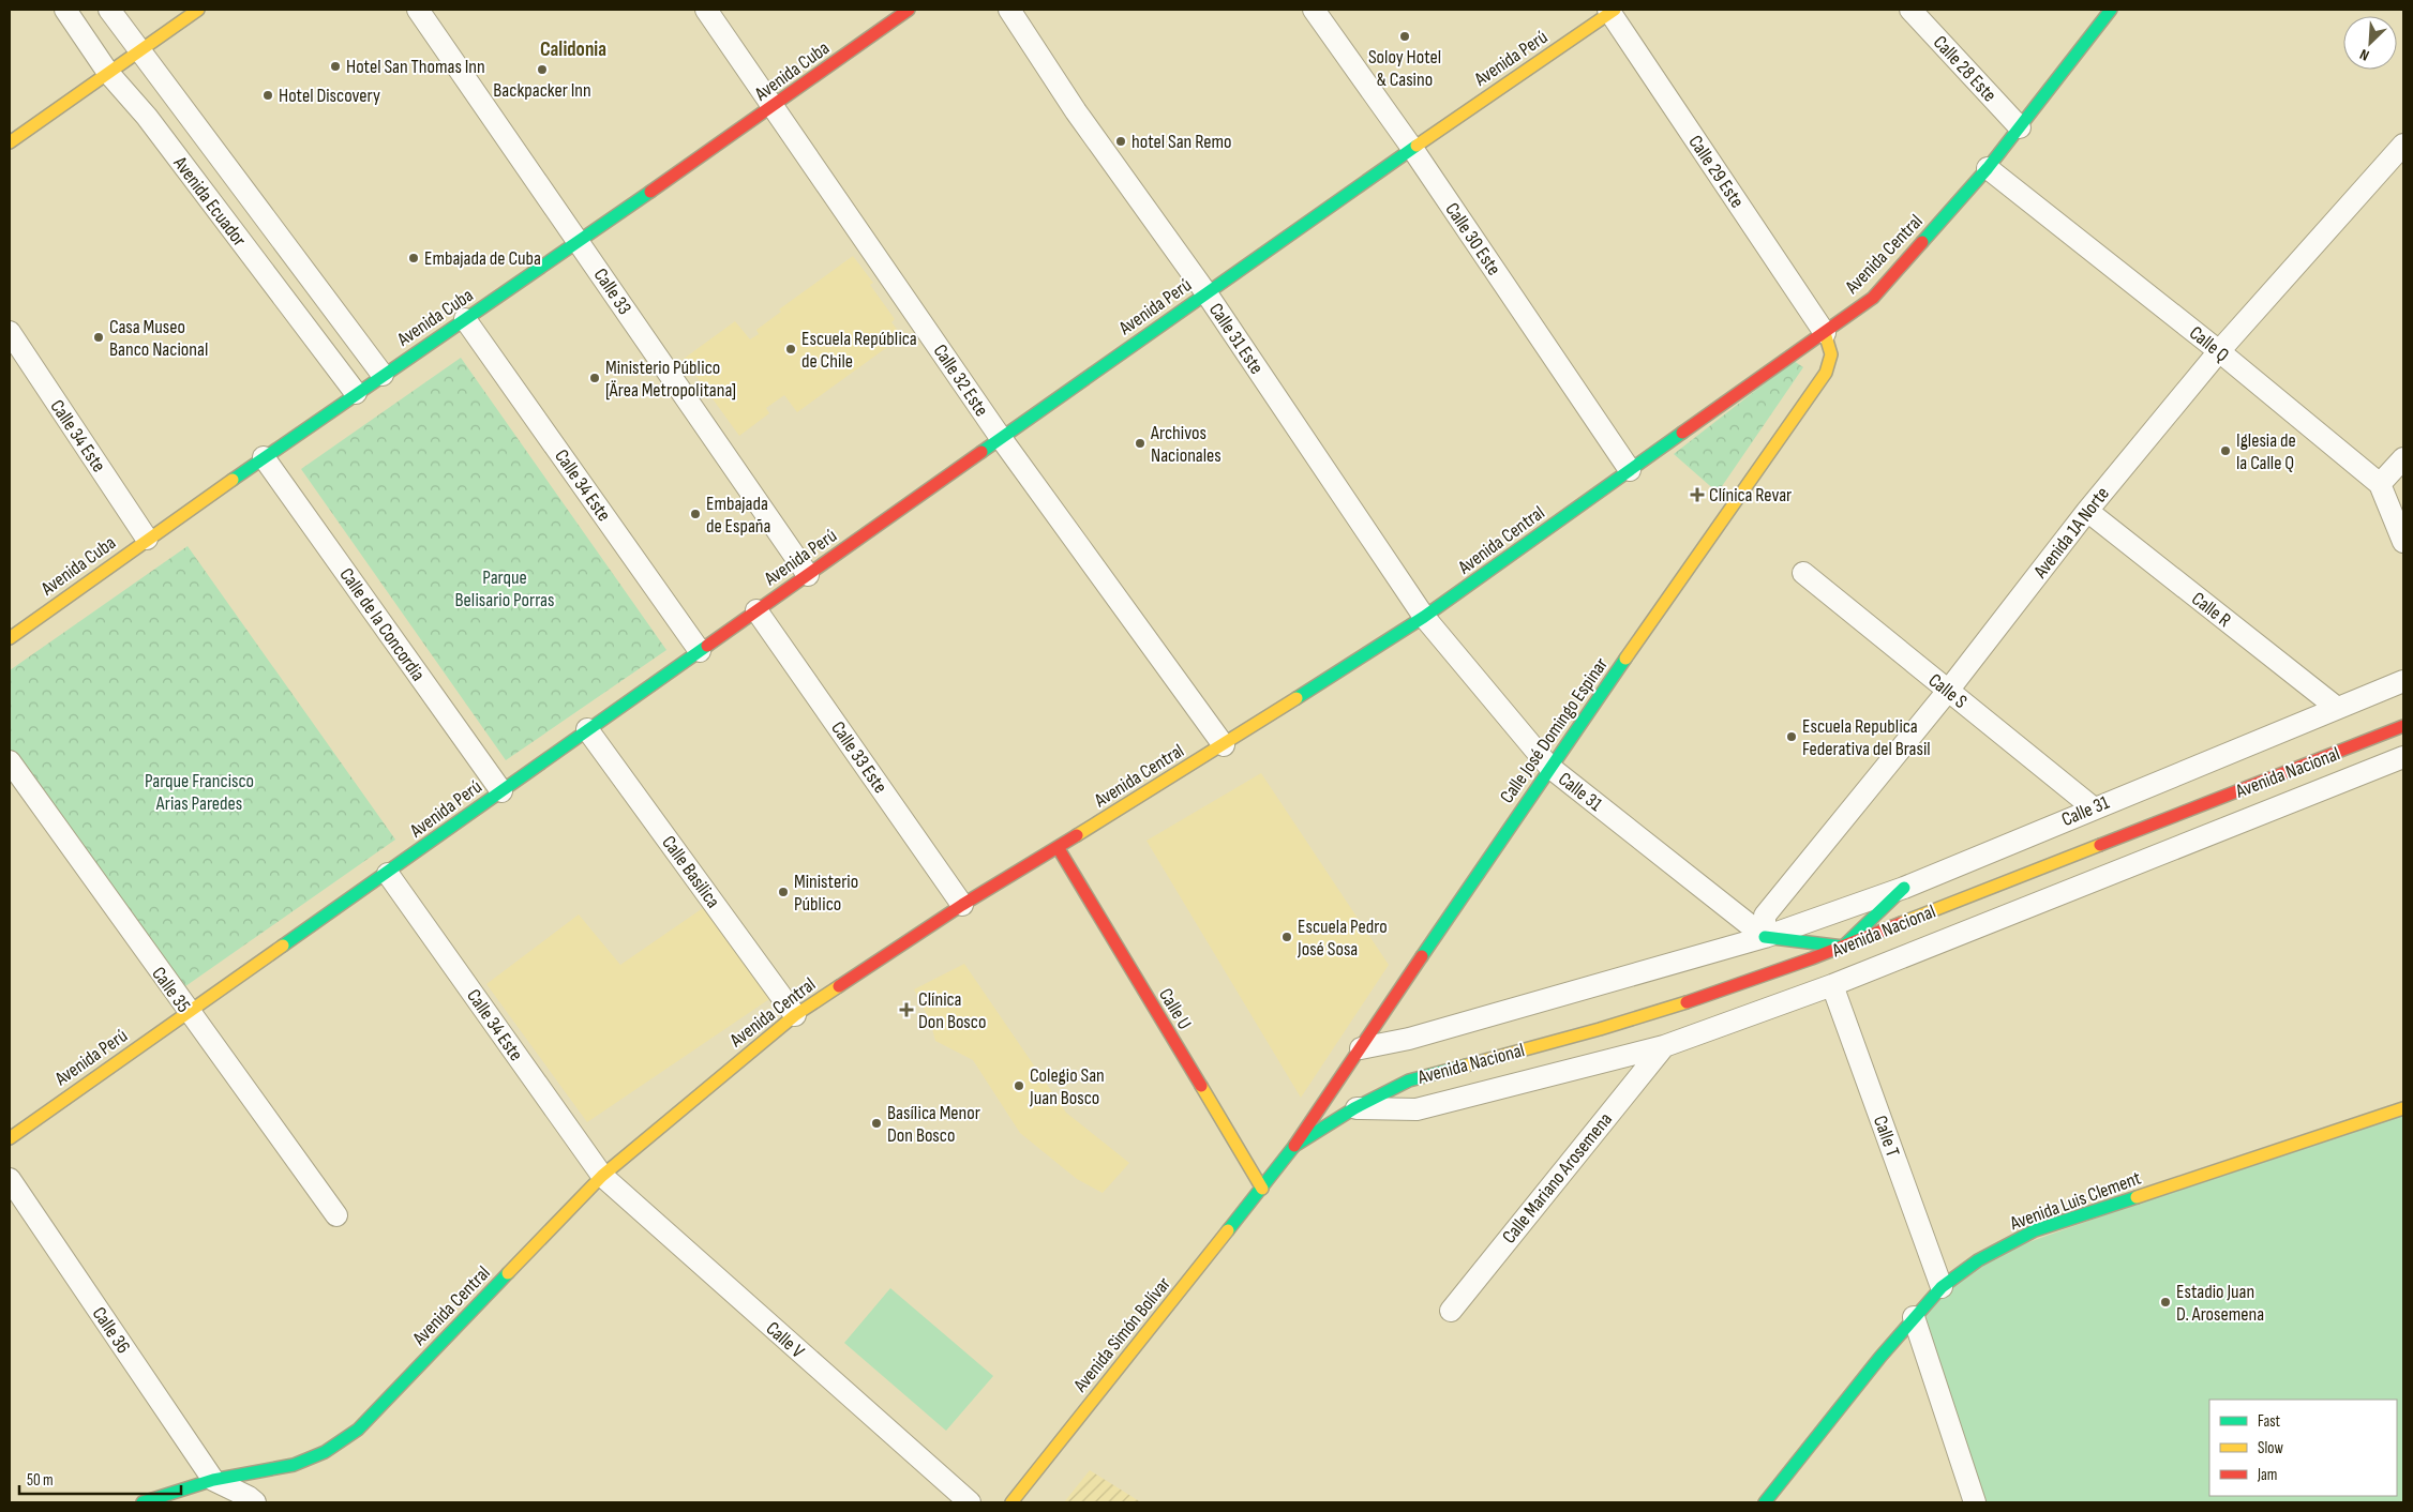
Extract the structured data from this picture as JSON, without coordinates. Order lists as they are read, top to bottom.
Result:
{
  "streets": {
    "main road": [
      "Avenida Perú",
      "Avenida Cuba",
      "Avenida Central",
      "Calle José Domingo Espinar",
      "Avenida Nacional",
      "Calle U",
      "Avenida Luis Clement",
      "Avenida Simón Bolívar"
    ],
    "street": [
      "Calle 28 Este",
      "Calle 29 Este",
      "Avenida Ecuador",
      "Calle 30 Este",
      "Calle 33",
      "Calle 31 Este",
      "Calle Q",
      "Calle 32 Este",
      "Calle 34 Este",
      "Avenida 1A Norte",
      "Calle R",
      "Calle de la Concordia",
      "Calle S",
      "Calle 33 Este",
      "Calle 31",
      "Calle Basilica",
      "Calle 35",
      "Calle T",
      "Calle Mariano Arosemena",
      "Calle 36",
      "Calle V"
    ]
  },
  "crossings": [
    ["Avenida Perú", "Calle 29 Este"],
    ["Avenida Perú", "Calle 30 Este"],
    ["Avenida Perú", "Calle 33"],
    ["Avenida Perú", "Calle 31 Este"],
    ["Avenida Perú", "Calle 32 Este"],
    ["Avenida Perú", "Calle 34 Este"],
    ["Avenida Perú", "Calle de la Concordia"],
    ["Avenida Perú", "Calle 33 Este"],
    ["Avenida Perú", "Calle Basilica"],
    ["Avenida Perú", "Calle 35"],
    ["Calle 28 Este", "Avenida Central"],
    ["Avenida Cuba", "Avenida Ecuador"],
    ["Avenida Cuba", "Calle 33"],
    ["Avenida Cuba", "Calle 32 Este"],
    ["Avenida Cuba", "Calle 34 Este"],
    ["Avenida Cuba", "Calle de la Concordia"],
    ["Calle 29 Este", "Avenida Central"],
    ["Calle 29 Este", "Calle José Domingo Espinar"],
    ["Calle 30 Este", "Avenida Central"],
    ["Avenida Central", "Calle 31 Este"],
    ["Avenida Central", "Calle Q"],
    ["Avenida Central", "Calle 32 Este"],
    ["Avenida Central", "Calle 34 Este"],
    ["Avenida Central", "Calle José Domingo Espinar"],
    ["Avenida Central", "Calle 33 Este"],
    ["Avenida Central", "Calle 31"],
    ["Avenida Central", "Calle Basilica"],
    ["Avenida Central", "Calle U"],
    ["Avenida Central", "Calle 36"],
    ["Avenida Central", "Calle V"],
    ["Calle 31 Este", "Calle 31"],
    ["Calle Q", "Avenida 1A Norte"],
    ["Calle 34 Este", "Calle V"],
    ["Avenida 1A Norte", "Calle R"],
    ["Avenida 1A Norte", "Calle S"],
    ["Avenida 1A Norte", "Calle 31"],
    ["Calle R", "Calle 31"],
    ["Calle S", "Calle 31"],
    ["Calle José Domingo Espinar", "Avenida Nacional"],
    ["Calle José Domingo Espinar", "Calle 31"],
    ["Avenida Nacional", "Calle U"],
    ["Avenida Nacional", "Calle T"],
    ["Avenida Nacional", "Calle Mariano Arosemena"],
    ["Avenida Nacional", "Avenida Simón Bolívar"],
    ["Calle U", "Avenida Simón Bolívar"],
    ["Calle T", "Avenida Luis Clement"]
  ],
  "districts": ["Calidonia"],
  "parks": ["Parque Belisario Porras", "Parque Francisco Arias Paredes"],
  "places": {
    "other": [
      "Soloy Hotel & Casino",
      "Hotel San Thomas Inn",
      "Backpacker Inn",
      "Hotel Discovery",
      "hotel San Remo",
      "Embajada de Cuba",
      "Casa Museo Banco Nacional",
      "Escuela República de Chile",
      "Ministerio Público [Ärea Metropolitana]",
      "Archivos Nacionales",
      "Iglesia de la Calle Q",
      "Embajada de España",
      "Escuela Republica Federativa del Brasil",
      "Ministerio Público",
      "Escuela Pedro José Sosa",
      "Colegio San Juan Bosco",
      "Basílica Menor Don Bosco",
      "Estadio Juan D. Arosemena"
    ],
    "health": ["Clínica Revar", "Clínica Don Bosco"]
  },
  "legend": ["Fast", "Slow", "Jam"],
  "scale_bar": "50 m",
  "north": "bottom left"
}
